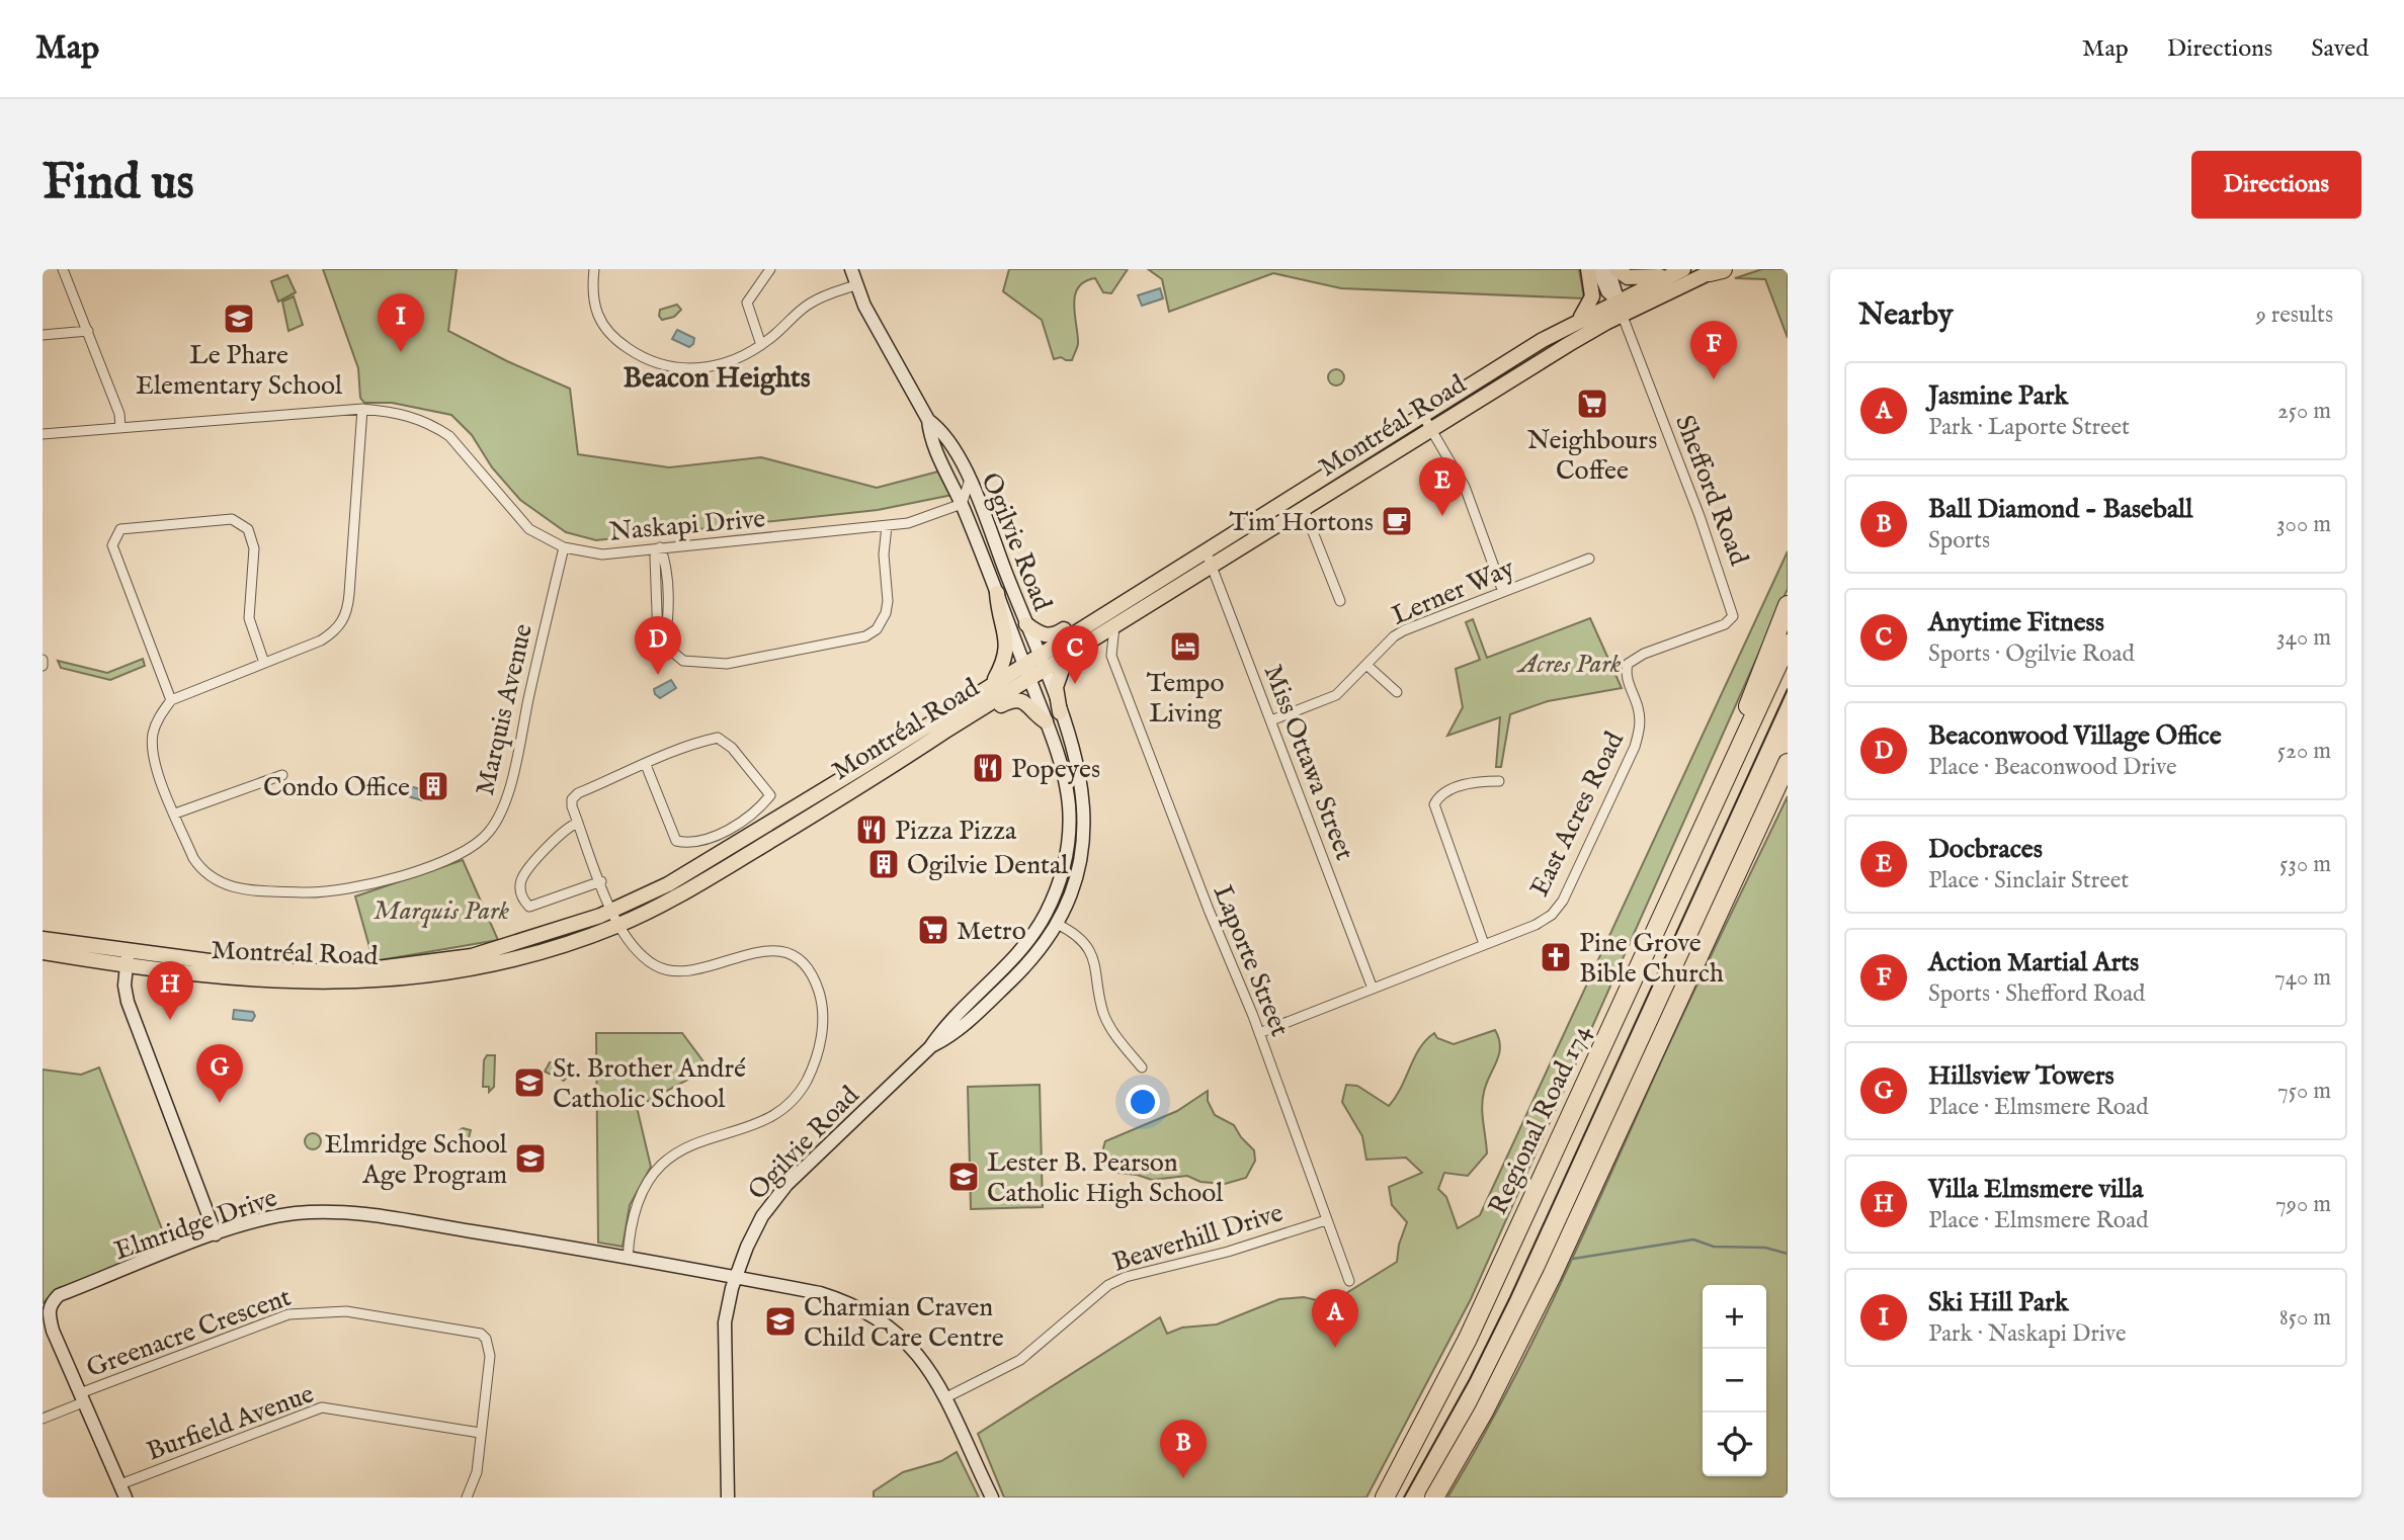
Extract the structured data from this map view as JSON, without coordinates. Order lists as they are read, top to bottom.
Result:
{
  "streets": {
    "highway": ["Regional Road 174"],
    "main road": ["Montréal Road"],
    "street": [
      "Shefford Road",
      "Naskapi Drive",
      "Ogilvie Road",
      "Lerner Way",
      "Marquis Avenue",
      "Miss Ottawa Street",
      "East Acres Road",
      "Laporte Street",
      "Elmridge Drive",
      "Beaverhill Drive",
      "Greenacre Crescent",
      "Burfield Avenue"
    ]
  },
  "crossings": [
    ["Montréal Road", "Shefford Road"],
    ["Montréal Road", "Ogilvie Road"],
    ["Montréal Road", "Miss Ottawa Street"],
    ["Montréal Road", "Laporte Street"],
    ["Shefford Road", "East Acres Road"],
    ["Naskapi Drive", "Ogilvie Road"],
    ["Naskapi Drive", "Marquis Avenue"],
    ["Ogilvie Road", "Elmridge Drive"],
    ["Lerner Way", "Miss Ottawa Street"],
    ["Miss Ottawa Street", "East Acres Road"],
    ["East Acres Road", "Laporte Street"],
    ["Laporte Street", "Beaverhill Drive"],
    ["Elmridge Drive", "Beaverhill Drive"],
    ["Elmridge Drive", "Greenacre Crescent"],
    ["Elmridge Drive", "Burfield Avenue"],
    ["Greenacre Crescent", "Burfield Avenue"]
  ],
  "districts": ["Beacon Heights"],
  "parks": ["Acres Park", "Marquis Park"],
  "places": {
    "school or university": [
      "Le Phare Elementary School",
      "St. Brother André Catholic School",
      "Elmridge School Age Program",
      "Lester B. Pearson Catholic High School",
      "Charmian Craven Child Care Centre"
    ],
    "supermarket": ["Neighbours Coffee", "Metro"],
    "cafe": ["Tim Hortons"],
    "hotel": ["Tempo Living"],
    "restaurant": ["Popeyes", "Pizza Pizza"],
    "building": ["Condo Office", "Ogilvie Dental"],
    "church": ["Pine Grove Bible Church"]
  },
  "page": {
    "header": "Map",
    "nav": ["Map", "Directions", "Saved"],
    "buttons": "Directions",
    "title": "Find us",
    "heading": ["Nearby", "9 results"],
    "pins": [
      "I",
      "F",
      "E",
      "D",
      "C",
      "H",
      "G",
      "A",
      "B"
    ],
    "list": [
      {
        "mark": "A",
        "name": "Jasmine Park",
        "note": "Park · Laporte Street",
        "value": "250 m"
      },
      {
        "mark": "B",
        "name": "Ball Diamond - Baseball",
        "note": "Sports",
        "value": "300 m"
      },
      {
        "mark": "C",
        "name": "Anytime Fitness",
        "note": "Sports · Ogilvie Road",
        "value": "340 m"
      },
      {
        "mark": "D",
        "name": "Beaconwood Village Office",
        "note": "Place · Beaconwood Drive",
        "value": "520 m"
      },
      {
        "mark": "E",
        "name": "Docbraces",
        "note": "Place · Sinclair Street",
        "value": "530 m"
      },
      {
        "mark": "F",
        "name": "Action Martial Arts",
        "note": "Sports · Shefford Road",
        "value": "740 m"
      },
      {
        "mark": "G",
        "name": "Hillsview Towers",
        "note": "Place · Elmsmere Road",
        "value": "750 m"
      },
      {
        "mark": "H",
        "name": "Villa Elmsmere villa",
        "note": "Place · Elmsmere Road",
        "value": "790 m"
      },
      {
        "mark": "I",
        "name": "Ski Hill Park",
        "note": "Park · Naskapi Drive",
        "value": "850 m"
      }
    ],
    "map_buttons": ["+", "−"]
  }
}
